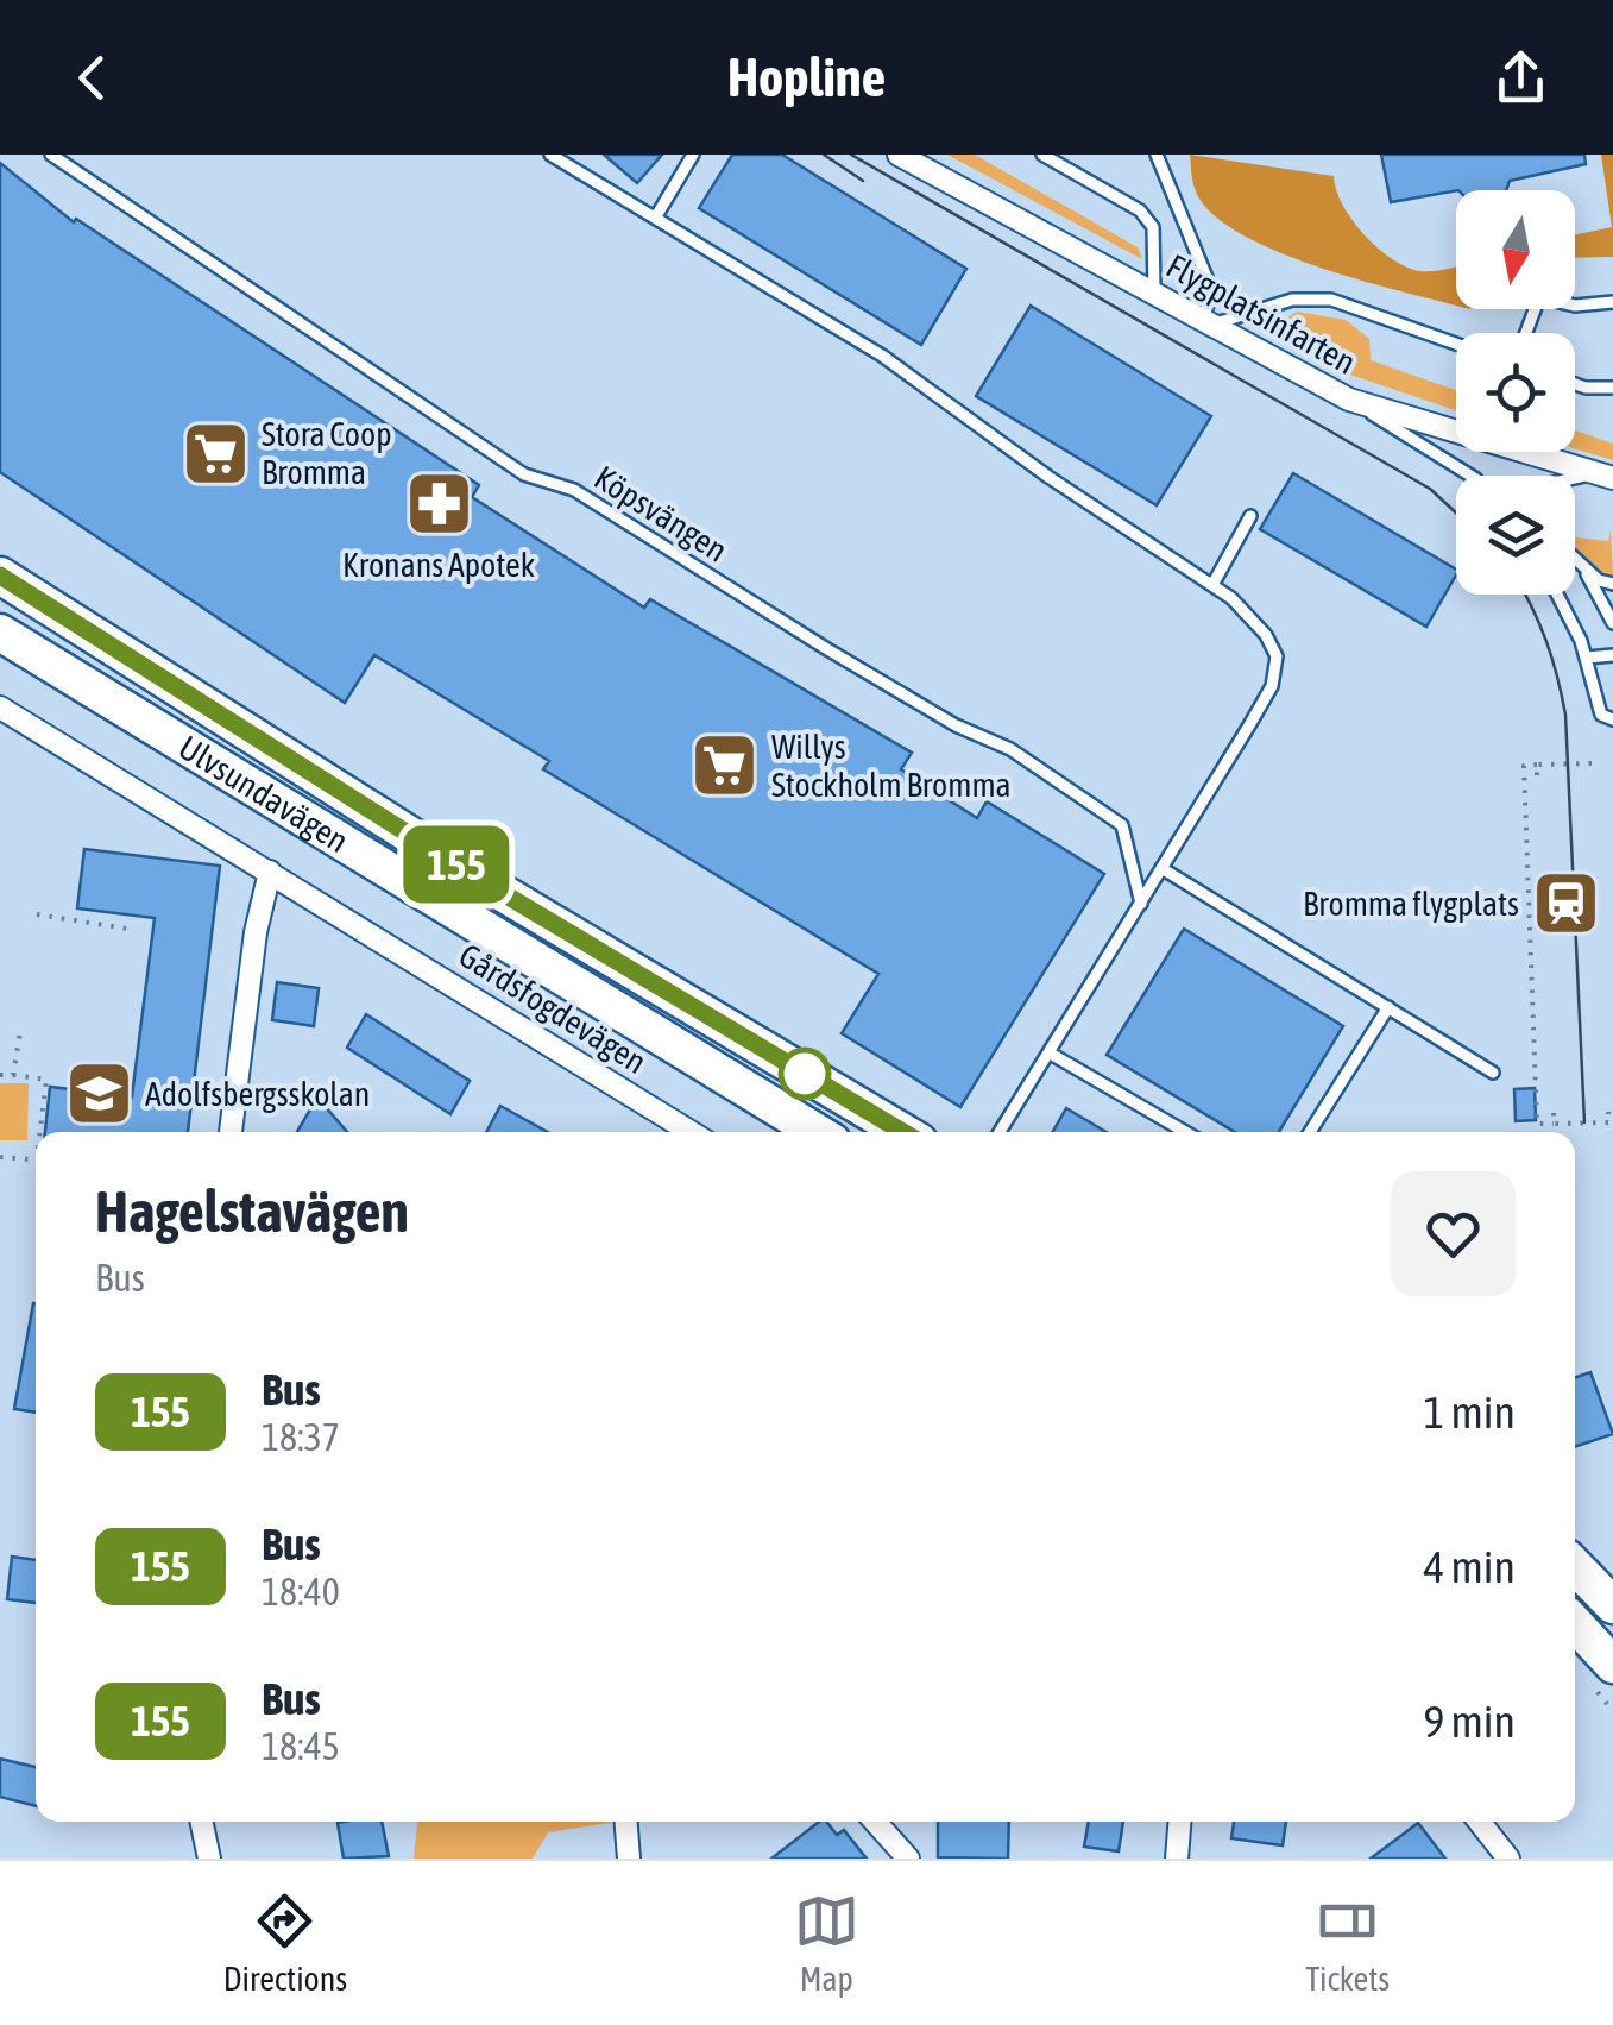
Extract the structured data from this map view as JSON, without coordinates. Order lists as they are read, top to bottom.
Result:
{
  "streets": {
    "main road": ["Ulvsundavägen"],
    "street": ["Flygplatsinfarten", "Gårdsfogdevägen"],
    "lane": ["Köpsvängen"]
  },
  "places": {
    "supermarket": ["Stora Coop Bromma", "Willys Stockholm Bromma"],
    "pharmacy": ["Kronans Apotek"],
    "station": ["Bromma flygplats"],
    "school or university": ["Adolfsbergsskolan"]
  },
  "lines": ["bus line 155"],
  "north": "bottom",
  "page": {
    "header": "Hopline",
    "on_map": "155",
    "heading": ["Hagelstavägen", "Bus"],
    "list": [
      {
        "mark": "155",
        "name": "Bus",
        "note": "18:37",
        "value": "1 min"
      },
      {
        "mark": "155",
        "name": "Bus",
        "note": "18:40",
        "value": "4 min"
      },
      {
        "mark": "155",
        "name": "Bus",
        "note": "18:45",
        "value": "9 min"
      }
    ],
    "tabs": ["Directions", "Map", "Tickets"]
  }
}
